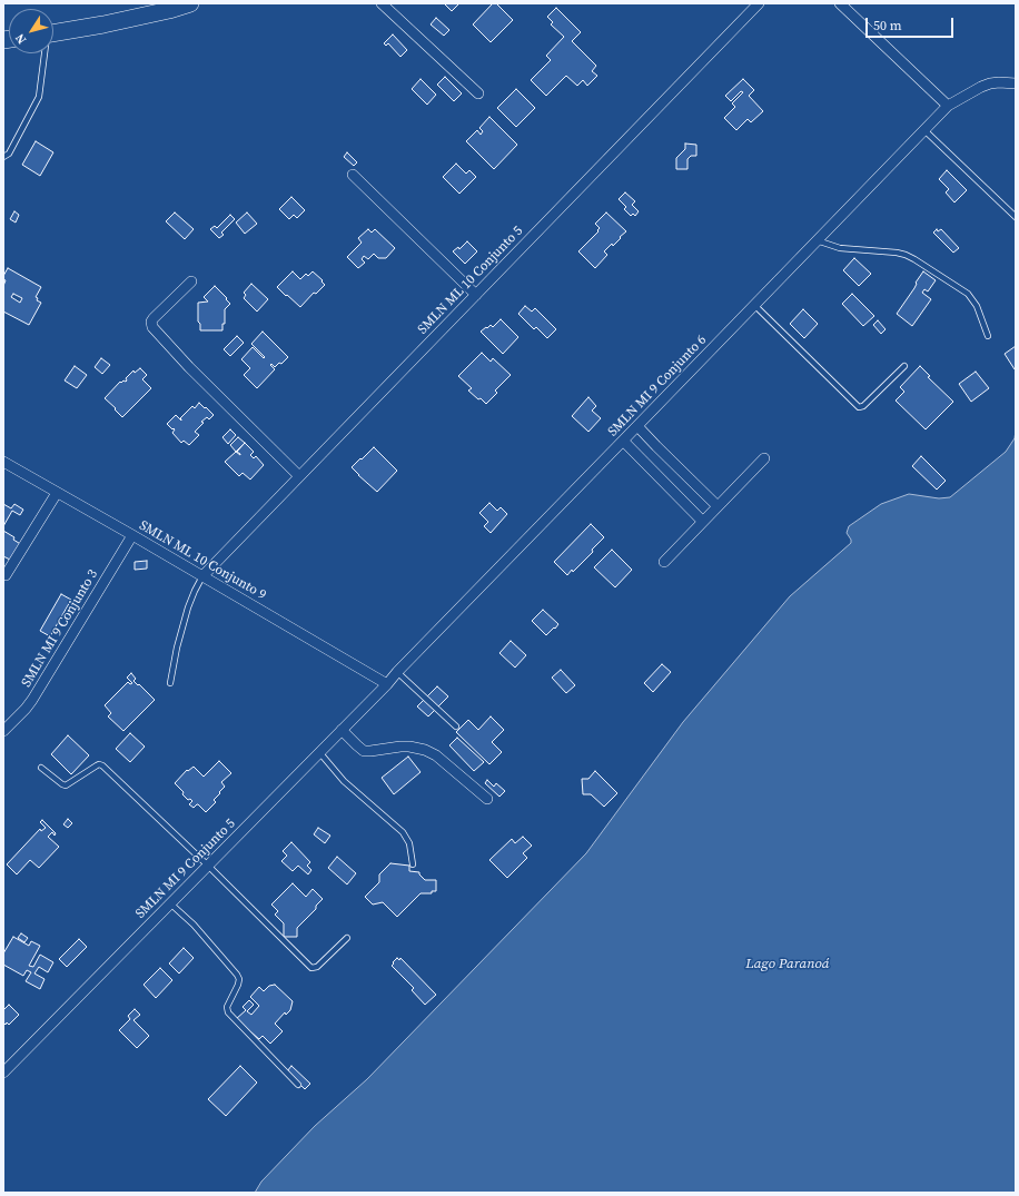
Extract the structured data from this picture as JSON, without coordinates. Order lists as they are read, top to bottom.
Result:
{
  "streets": {
    "street": [
      "SMLN ML 10 Conjunto 5",
      "SMLN MI 9 Conjunto 6",
      "SMLN ML 10 Conjunto 9",
      "SMLN MI 9 Conjunto 3",
      "SMLN MI 9 Conjunto 5"
    ]
  },
  "crossings": [
    ["SMLN ML 10 Conjunto 5", "SMLN ML 10 Conjunto 9"],
    ["SMLN MI 9 Conjunto 6", "SMLN ML 10 Conjunto 9"],
    ["SMLN MI 9 Conjunto 6", "SMLN MI 9 Conjunto 5"],
    ["SMLN ML 10 Conjunto 9", "SMLN MI 9 Conjunto 3"],
    ["SMLN ML 10 Conjunto 9", "SMLN MI 9 Conjunto 5"]
  ],
  "water": ["Lago Paranoá"],
  "scale_bar": "50 m",
  "north": "bottom left"
}
